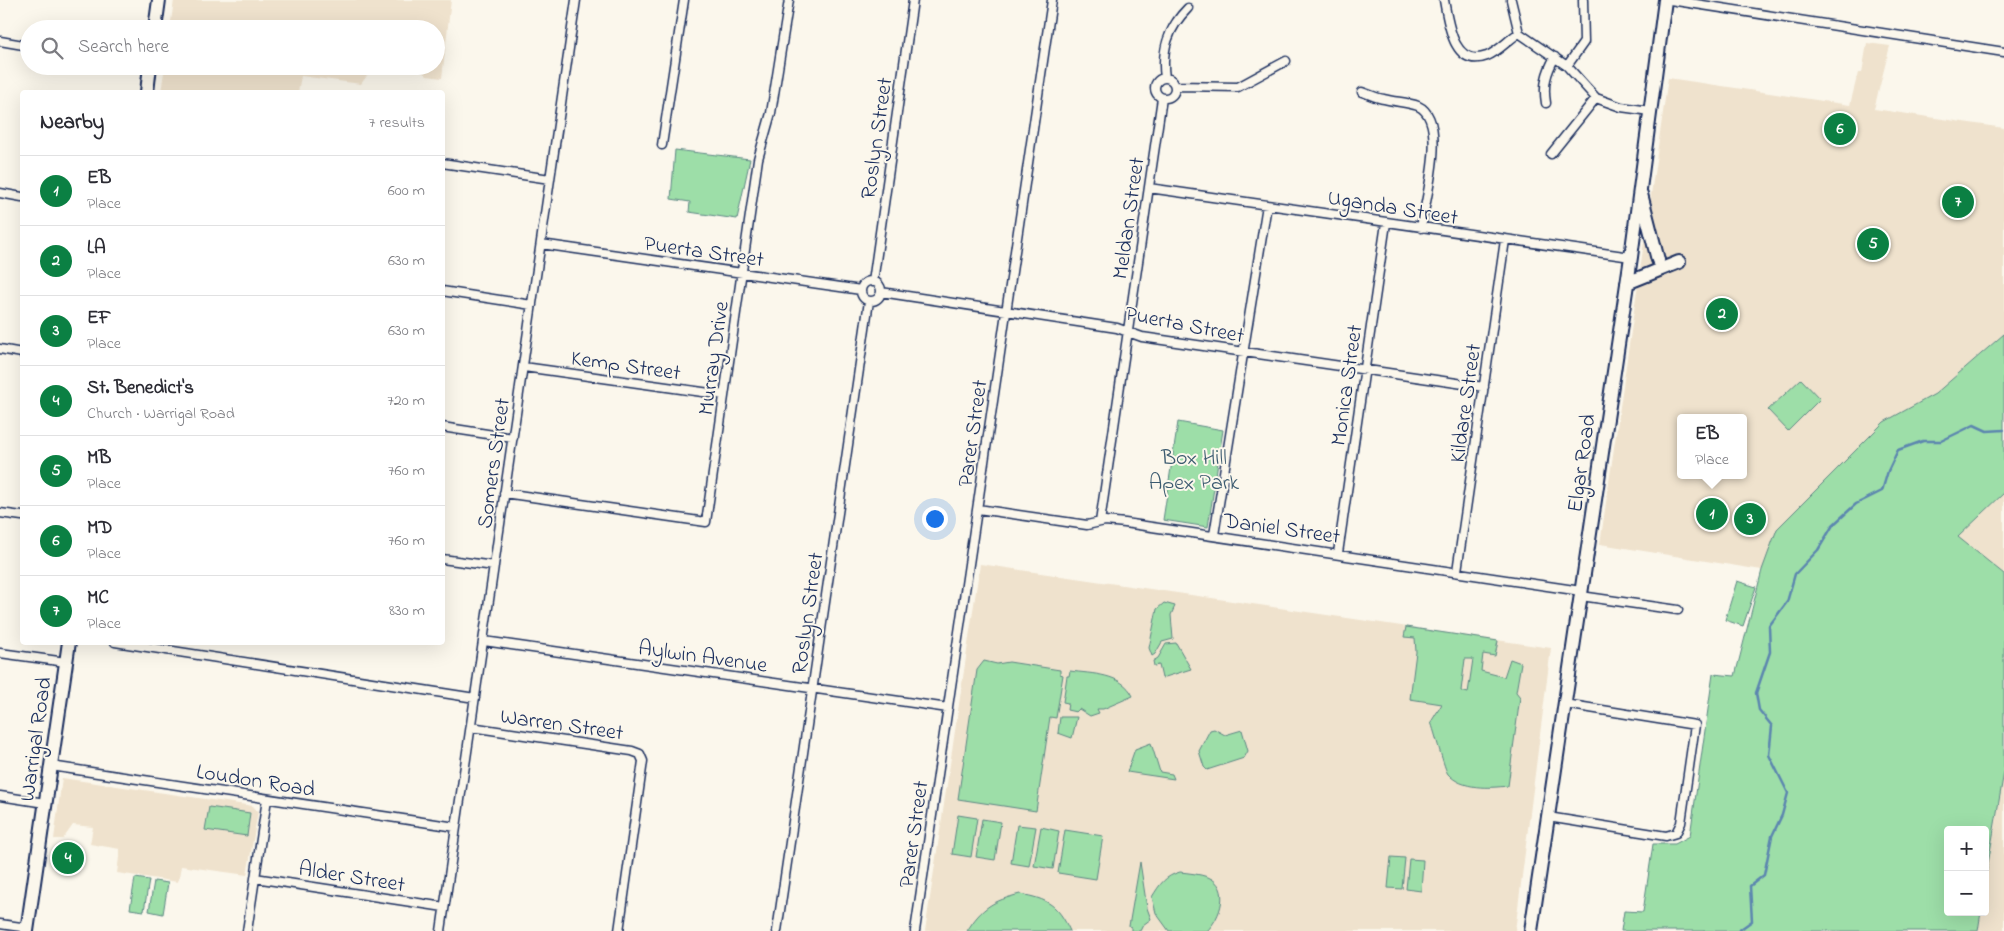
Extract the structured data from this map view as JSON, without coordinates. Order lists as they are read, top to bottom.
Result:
{
  "streets": {
    "main road": ["Elgar Road", "Warrigal Road"],
    "street": [
      "Roslyn Street",
      "Uganda Street",
      "Meldan Street",
      "Puerta Street",
      "Murray Drive",
      "Kemp Street",
      "Monica Street",
      "Kildare Street",
      "Parer Street",
      "Somers Street",
      "Daniel Street",
      "Aylwin Avenue",
      "Warren Street",
      "Loudon Road",
      "Alder Street"
    ]
  },
  "crossings": [
    ["Roslyn Street", "Puerta Street"],
    ["Roslyn Street", "Aylwin Avenue"],
    ["Uganda Street", "Meldan Street"],
    ["Uganda Street", "Monica Street"],
    ["Uganda Street", "Kildare Street"],
    ["Uganda Street", "Elgar Road"],
    ["Meldan Street", "Puerta Street"],
    ["Meldan Street", "Daniel Street"],
    ["Puerta Street", "Murray Drive"],
    ["Puerta Street", "Monica Street"],
    ["Puerta Street", "Kildare Street"],
    ["Puerta Street", "Parer Street"],
    ["Puerta Street", "Somers Street"],
    ["Murray Drive", "Kemp Street"],
    ["Murray Drive", "Somers Street"],
    ["Kemp Street", "Somers Street"],
    ["Monica Street", "Daniel Street"],
    ["Kildare Street", "Daniel Street"],
    ["Parer Street", "Daniel Street"],
    ["Parer Street", "Aylwin Avenue"],
    ["Somers Street", "Aylwin Avenue"],
    ["Somers Street", "Warren Street"],
    ["Somers Street", "Loudon Road"],
    ["Somers Street", "Alder Street"],
    ["Elgar Road", "Daniel Street"],
    ["Warrigal Road", "Loudon Road"]
  ],
  "parks": ["Box Hill Apex Park"],
  "page": {
    "search": "Search here",
    "heading": ["Nearby", "7 results"],
    "pins": [
      "6",
      "7",
      "5",
      "2",
      "1",
      "3",
      "4"
    ],
    "list": [
      {
        "mark": "1",
        "name": "EB",
        "note": "Place",
        "value": "600 m"
      },
      {
        "mark": "2",
        "name": "LA",
        "note": "Place",
        "value": "630 m"
      },
      {
        "mark": "3",
        "name": "EF",
        "note": "Place",
        "value": "630 m"
      },
      {
        "mark": "4",
        "name": "St. Benedict's",
        "note": "Church · Warrigal Road",
        "value": "720 m"
      },
      {
        "mark": "5",
        "name": "MB",
        "note": "Place",
        "value": "760 m"
      },
      {
        "mark": "6",
        "name": "MD",
        "note": "Place",
        "value": "760 m"
      },
      {
        "mark": "7",
        "name": "MC",
        "note": "Place",
        "value": "830 m"
      }
    ],
    "popup": ["EB", "Place"],
    "map_buttons": ["+", "−"]
  }
}
